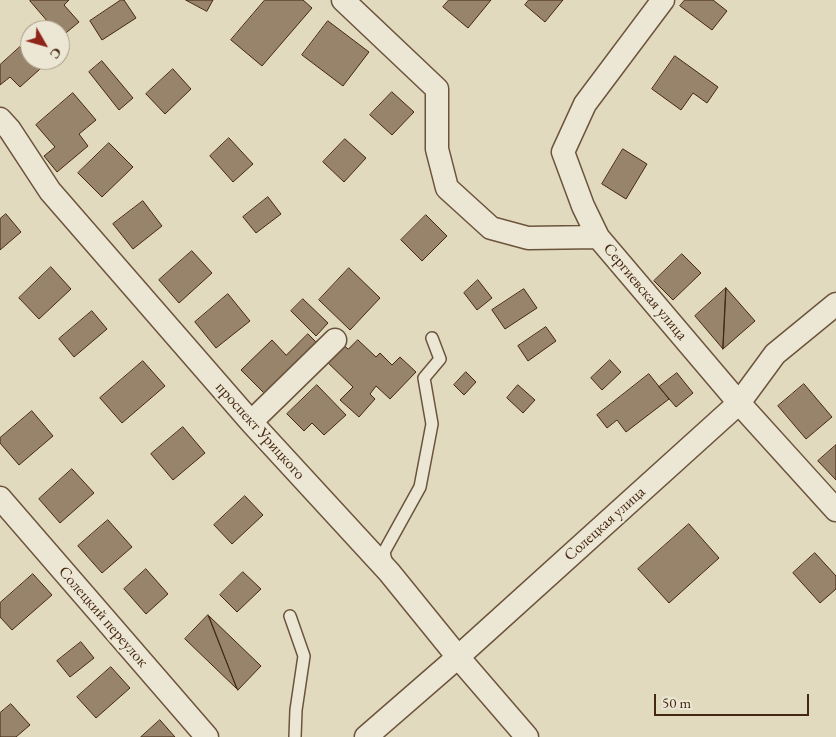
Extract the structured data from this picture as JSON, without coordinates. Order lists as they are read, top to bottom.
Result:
{
  "streets": {
    "street": [
      "Сергиевская улица",
      "проспект Урицкого",
      "Солецкая улица",
      "Солецкий переулок"
    ]
  },
  "crossings": [
    ["Сергиевская улица", "Солецкая улица"],
    ["проспект Урицкого", "Солецкая улица"]
  ],
  "scale_bar": "50 m",
  "north": "bottom right"
}
